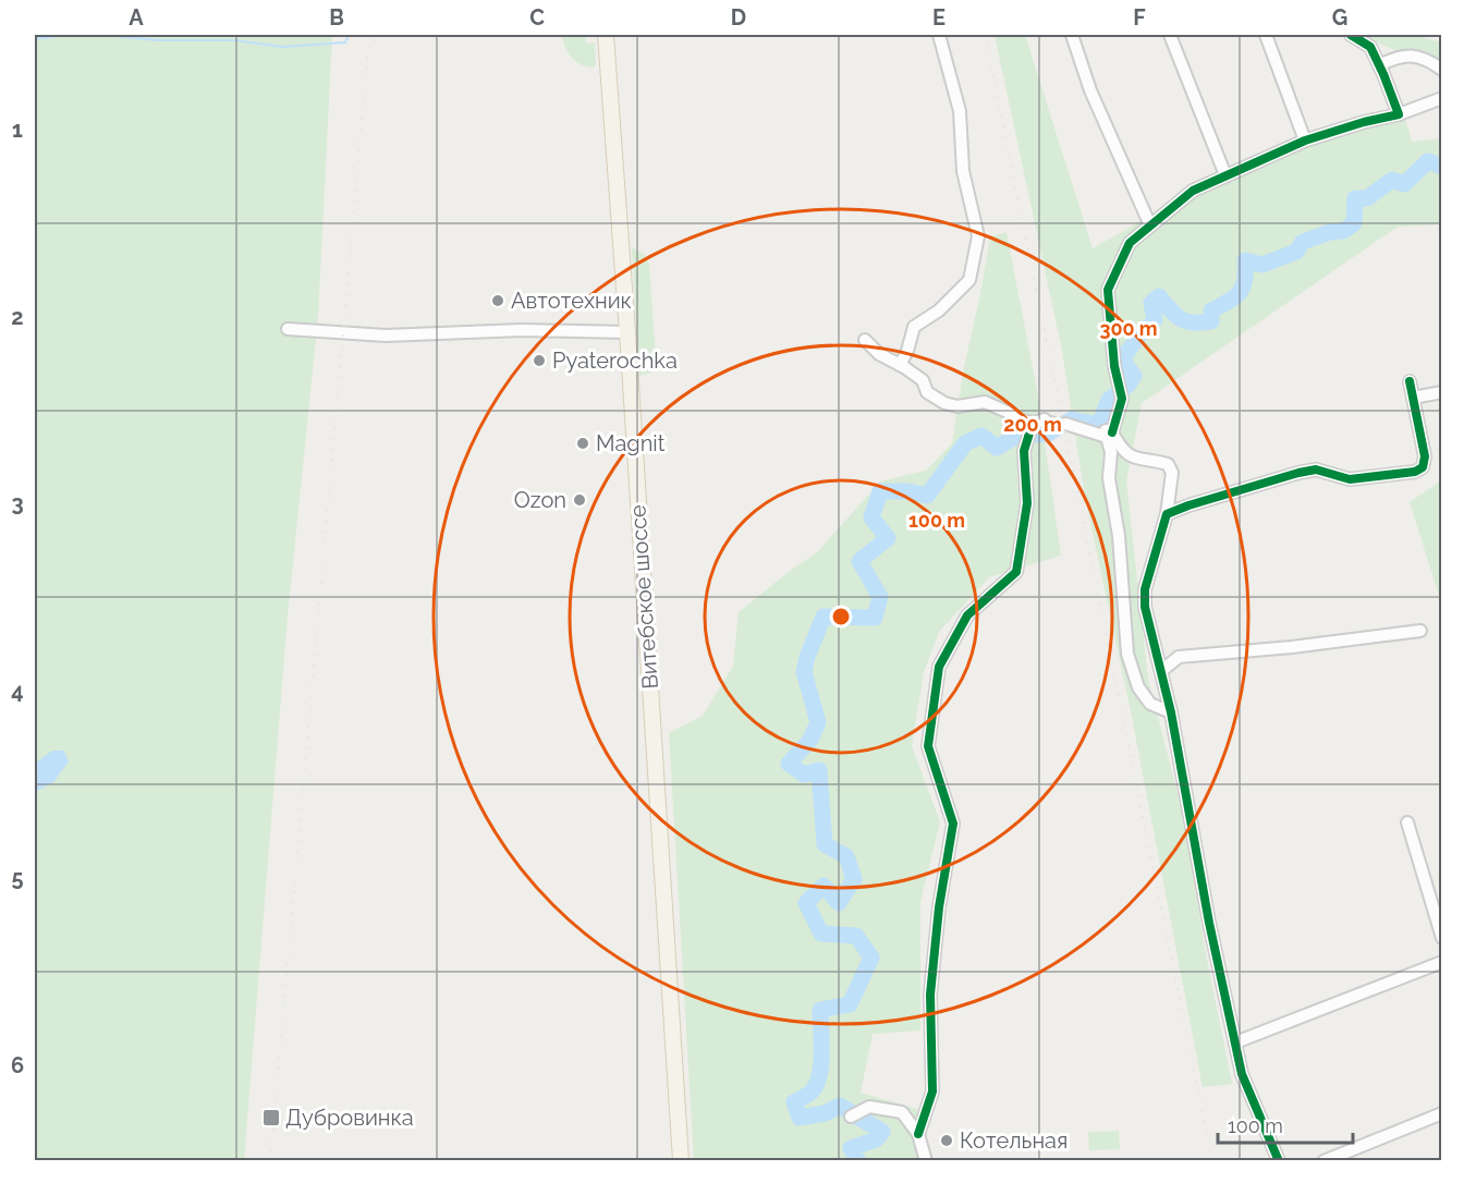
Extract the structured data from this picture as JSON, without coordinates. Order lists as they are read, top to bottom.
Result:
{
  "streets": {
    "main road": ["Витебское шоссе"]
  },
  "places": {
    "other": [
      "Автотехник",
      "Pyaterochka",
      "Magnit",
      "Ozon",
      "Котельная"
    ],
    "transit": ["Дубровинка"]
  },
  "scale_bar": "100 m",
  "grid": {
    "columns": [
      "A",
      "B",
      "C",
      "D",
      "E",
      "F",
      "G"
    ],
    "rows": [
      "1",
      "2",
      "3",
      "4",
      "5",
      "6"
    ]
  },
  "rings": ["300 m", "200 m", "100 m"]
}
